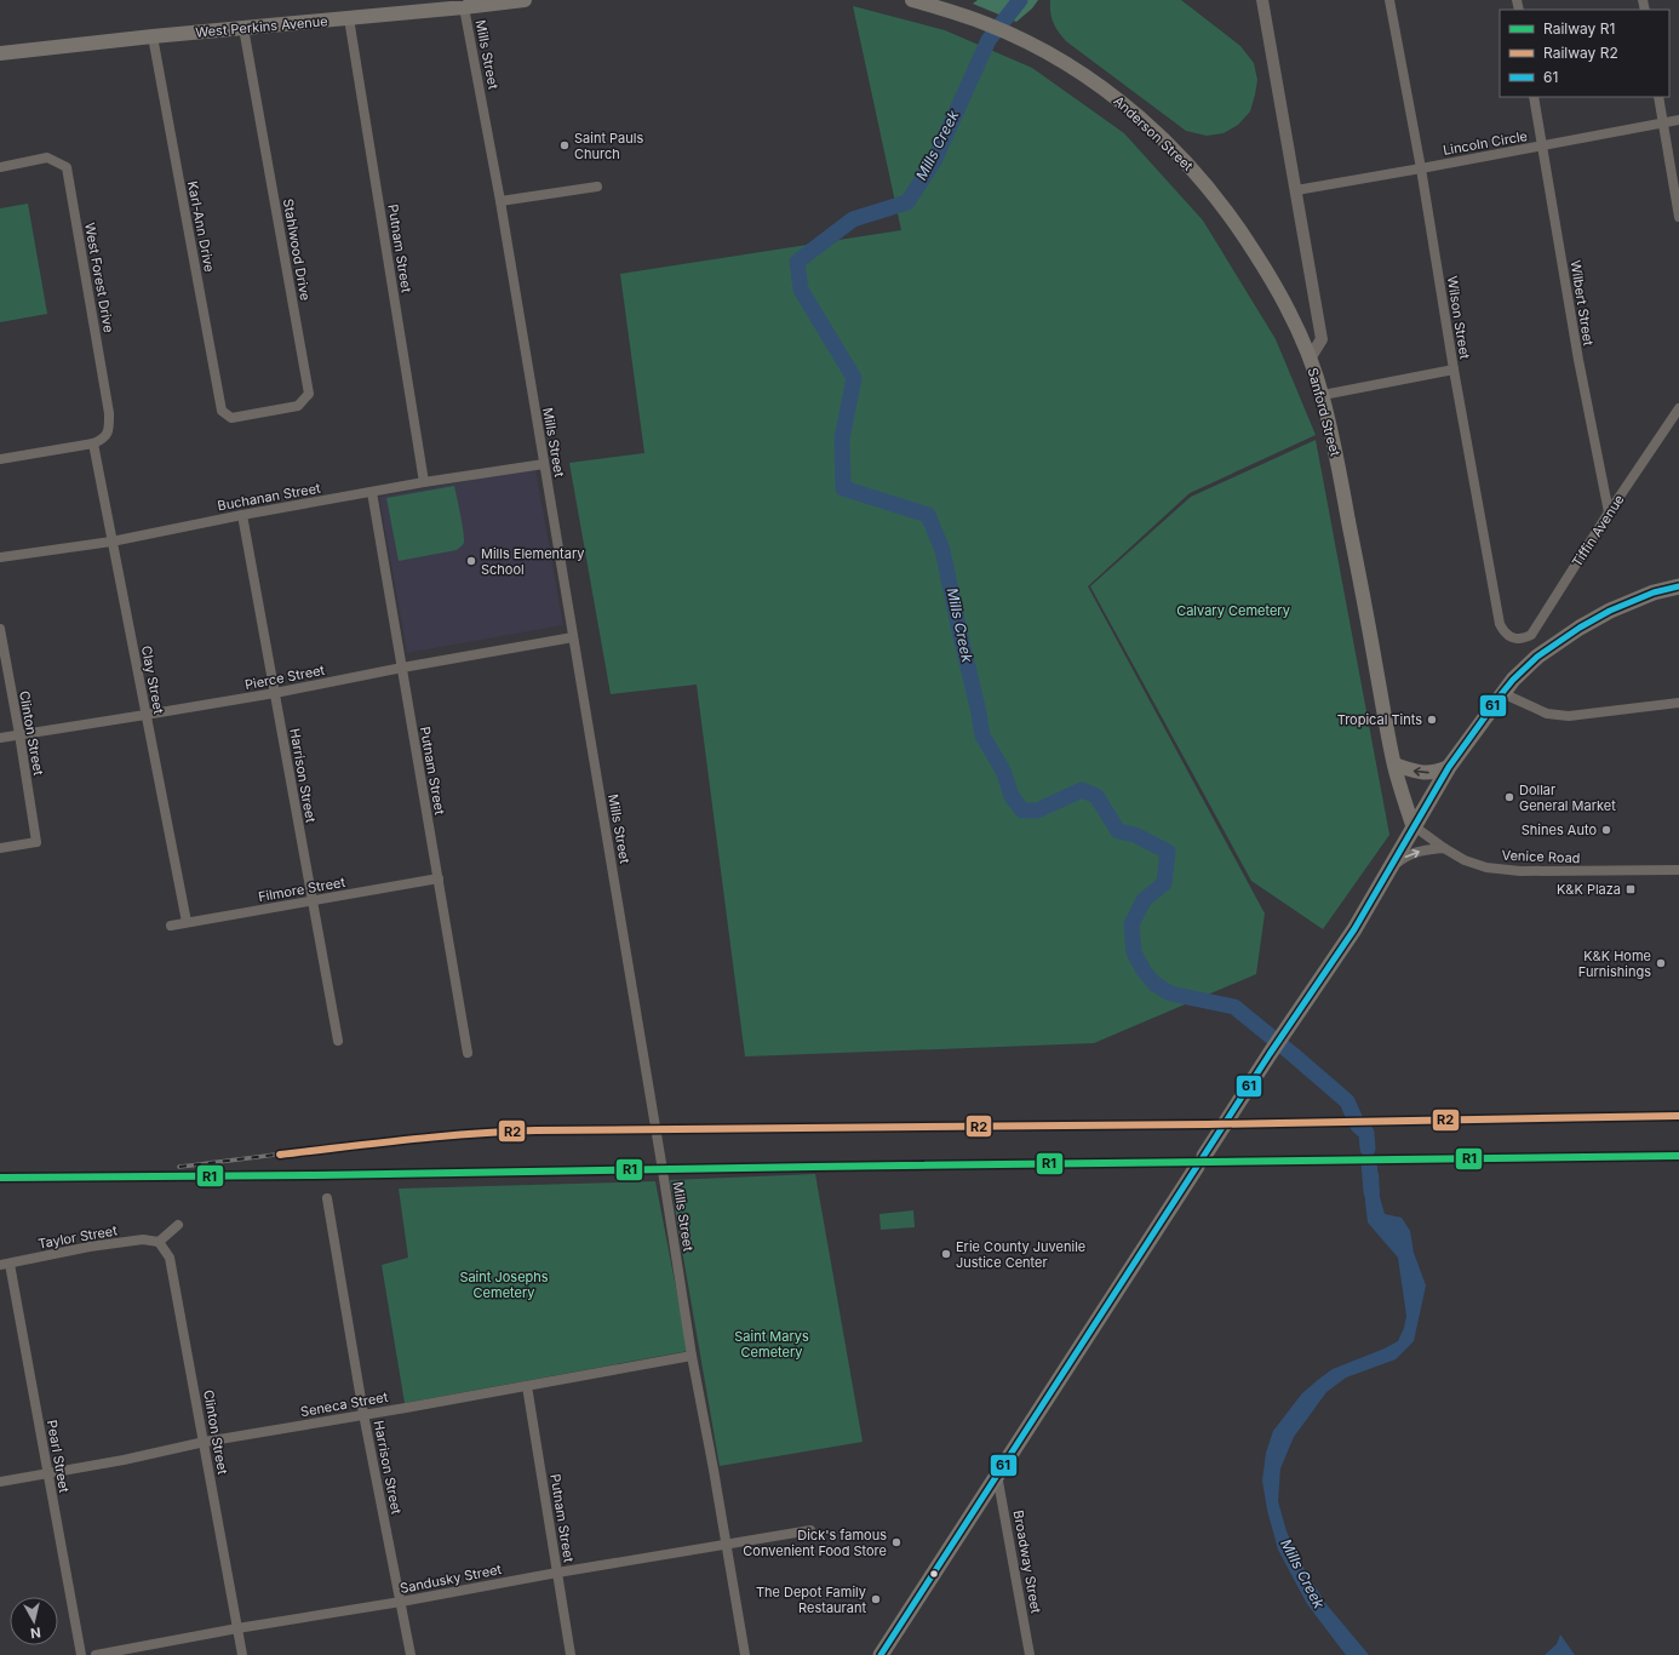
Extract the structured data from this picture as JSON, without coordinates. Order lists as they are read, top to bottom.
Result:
{
  "streets": {
    "main road": ["West Perkins Avenue", "Anderson Street", "Sanford Street"],
    "street": [
      "Mills Street",
      "Lincoln Circle",
      "Karl-Ann Drive",
      "Putnam Street",
      "Stahlwood Drive",
      "West Forest Drive",
      "Wilbert Street",
      "Wilson Street",
      "Buchanan Street",
      "Tiffin Avenue",
      "Pierce Street",
      "Clay Street",
      "Clinton Street",
      "Harrison Street",
      "Venice Road",
      "Filmore Street",
      "Taylor Street",
      "Seneca Street",
      "Pearl Street",
      "Broadway Street",
      "Sandusky Street"
    ]
  },
  "crossings": [
    ["West Perkins Avenue", "Mills Street"],
    ["West Perkins Avenue", "Karl-Ann Drive"],
    ["West Perkins Avenue", "Putnam Street"],
    ["West Perkins Avenue", "Stahlwood Drive"],
    ["Mills Street", "Buchanan Street"],
    ["Mills Street", "Pierce Street"],
    ["Mills Street", "Seneca Street"],
    ["Mills Street", "Sandusky Street"],
    ["Anderson Street", "Sanford Street"],
    ["Lincoln Circle", "Wilbert Street"],
    ["Lincoln Circle", "Wilson Street"],
    ["Lincoln Circle", "Sanford Street"],
    ["Karl-Ann Drive", "Stahlwood Drive"],
    ["Putnam Street", "Buchanan Street"],
    ["Putnam Street", "Pierce Street"],
    ["Putnam Street", "Filmore Street"],
    ["Putnam Street", "Seneca Street"],
    ["Putnam Street", "Sandusky Street"],
    ["West Forest Drive", "Clay Street"],
    ["Wilbert Street", "Tiffin Avenue"],
    ["Wilson Street", "Tiffin Avenue"],
    ["Sanford Street", "Venice Road"],
    ["Buchanan Street", "Clay Street"],
    ["Buchanan Street", "Harrison Street"],
    ["Pierce Street", "Clay Street"],
    ["Pierce Street", "Clinton Street"],
    ["Pierce Street", "Harrison Street"],
    ["Clay Street", "Filmore Street"],
    ["Clinton Street", "Taylor Street"],
    ["Clinton Street", "Seneca Street"],
    ["Clinton Street", "Sandusky Street"],
    ["Harrison Street", "Filmore Street"],
    ["Harrison Street", "Seneca Street"],
    ["Harrison Street", "Sandusky Street"],
    ["Taylor Street", "Pearl Street"],
    ["Seneca Street", "Pearl Street"]
  ],
  "water": ["Mills Creek"],
  "parks": ["Calvary Cemetery", "Saint Josephs Cemetery", "Saint Marys Cemetery"],
  "places": {
    "other": [
      "Saint Pauls Church",
      "Mills Elementary School",
      "Tropical Tints",
      "Dollar General Market",
      "Shines Auto",
      "K&K Home Furnishings",
      "Erie County Juvenile Justice Center",
      "Dick's famous Convenient Food Store",
      "The Depot Family Restaurant"
    ],
    "transit": ["K&K Plaza"]
  },
  "lines": ["transit line 61", "rail line R2", "rail line R1"],
  "legend": ["Railway R1", "Railway R2", "61"],
  "north": "bottom"
}
